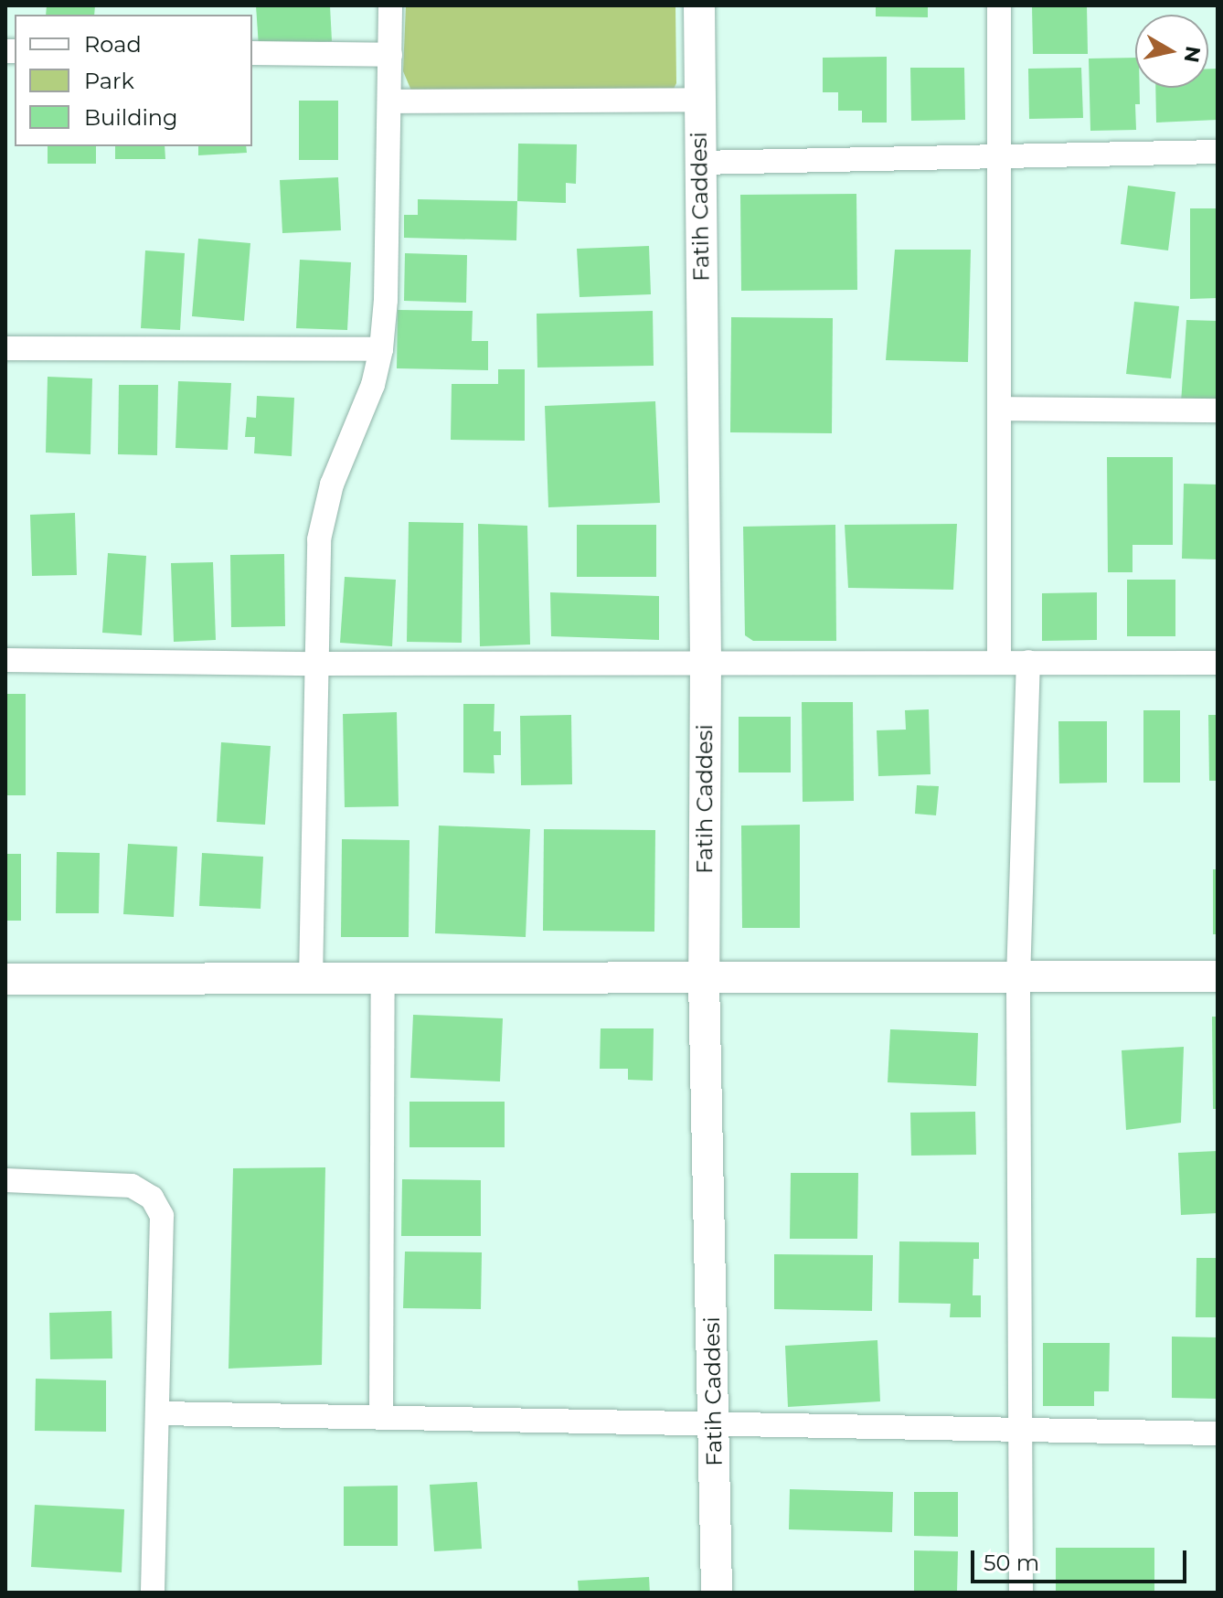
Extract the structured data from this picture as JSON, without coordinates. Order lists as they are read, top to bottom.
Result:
{
  "streets": {
    "street": ["Fatih Caddesi"]
  },
  "legend": ["Road", "Park", "Building"],
  "scale_bar": "50 m",
  "north": "right"
}
